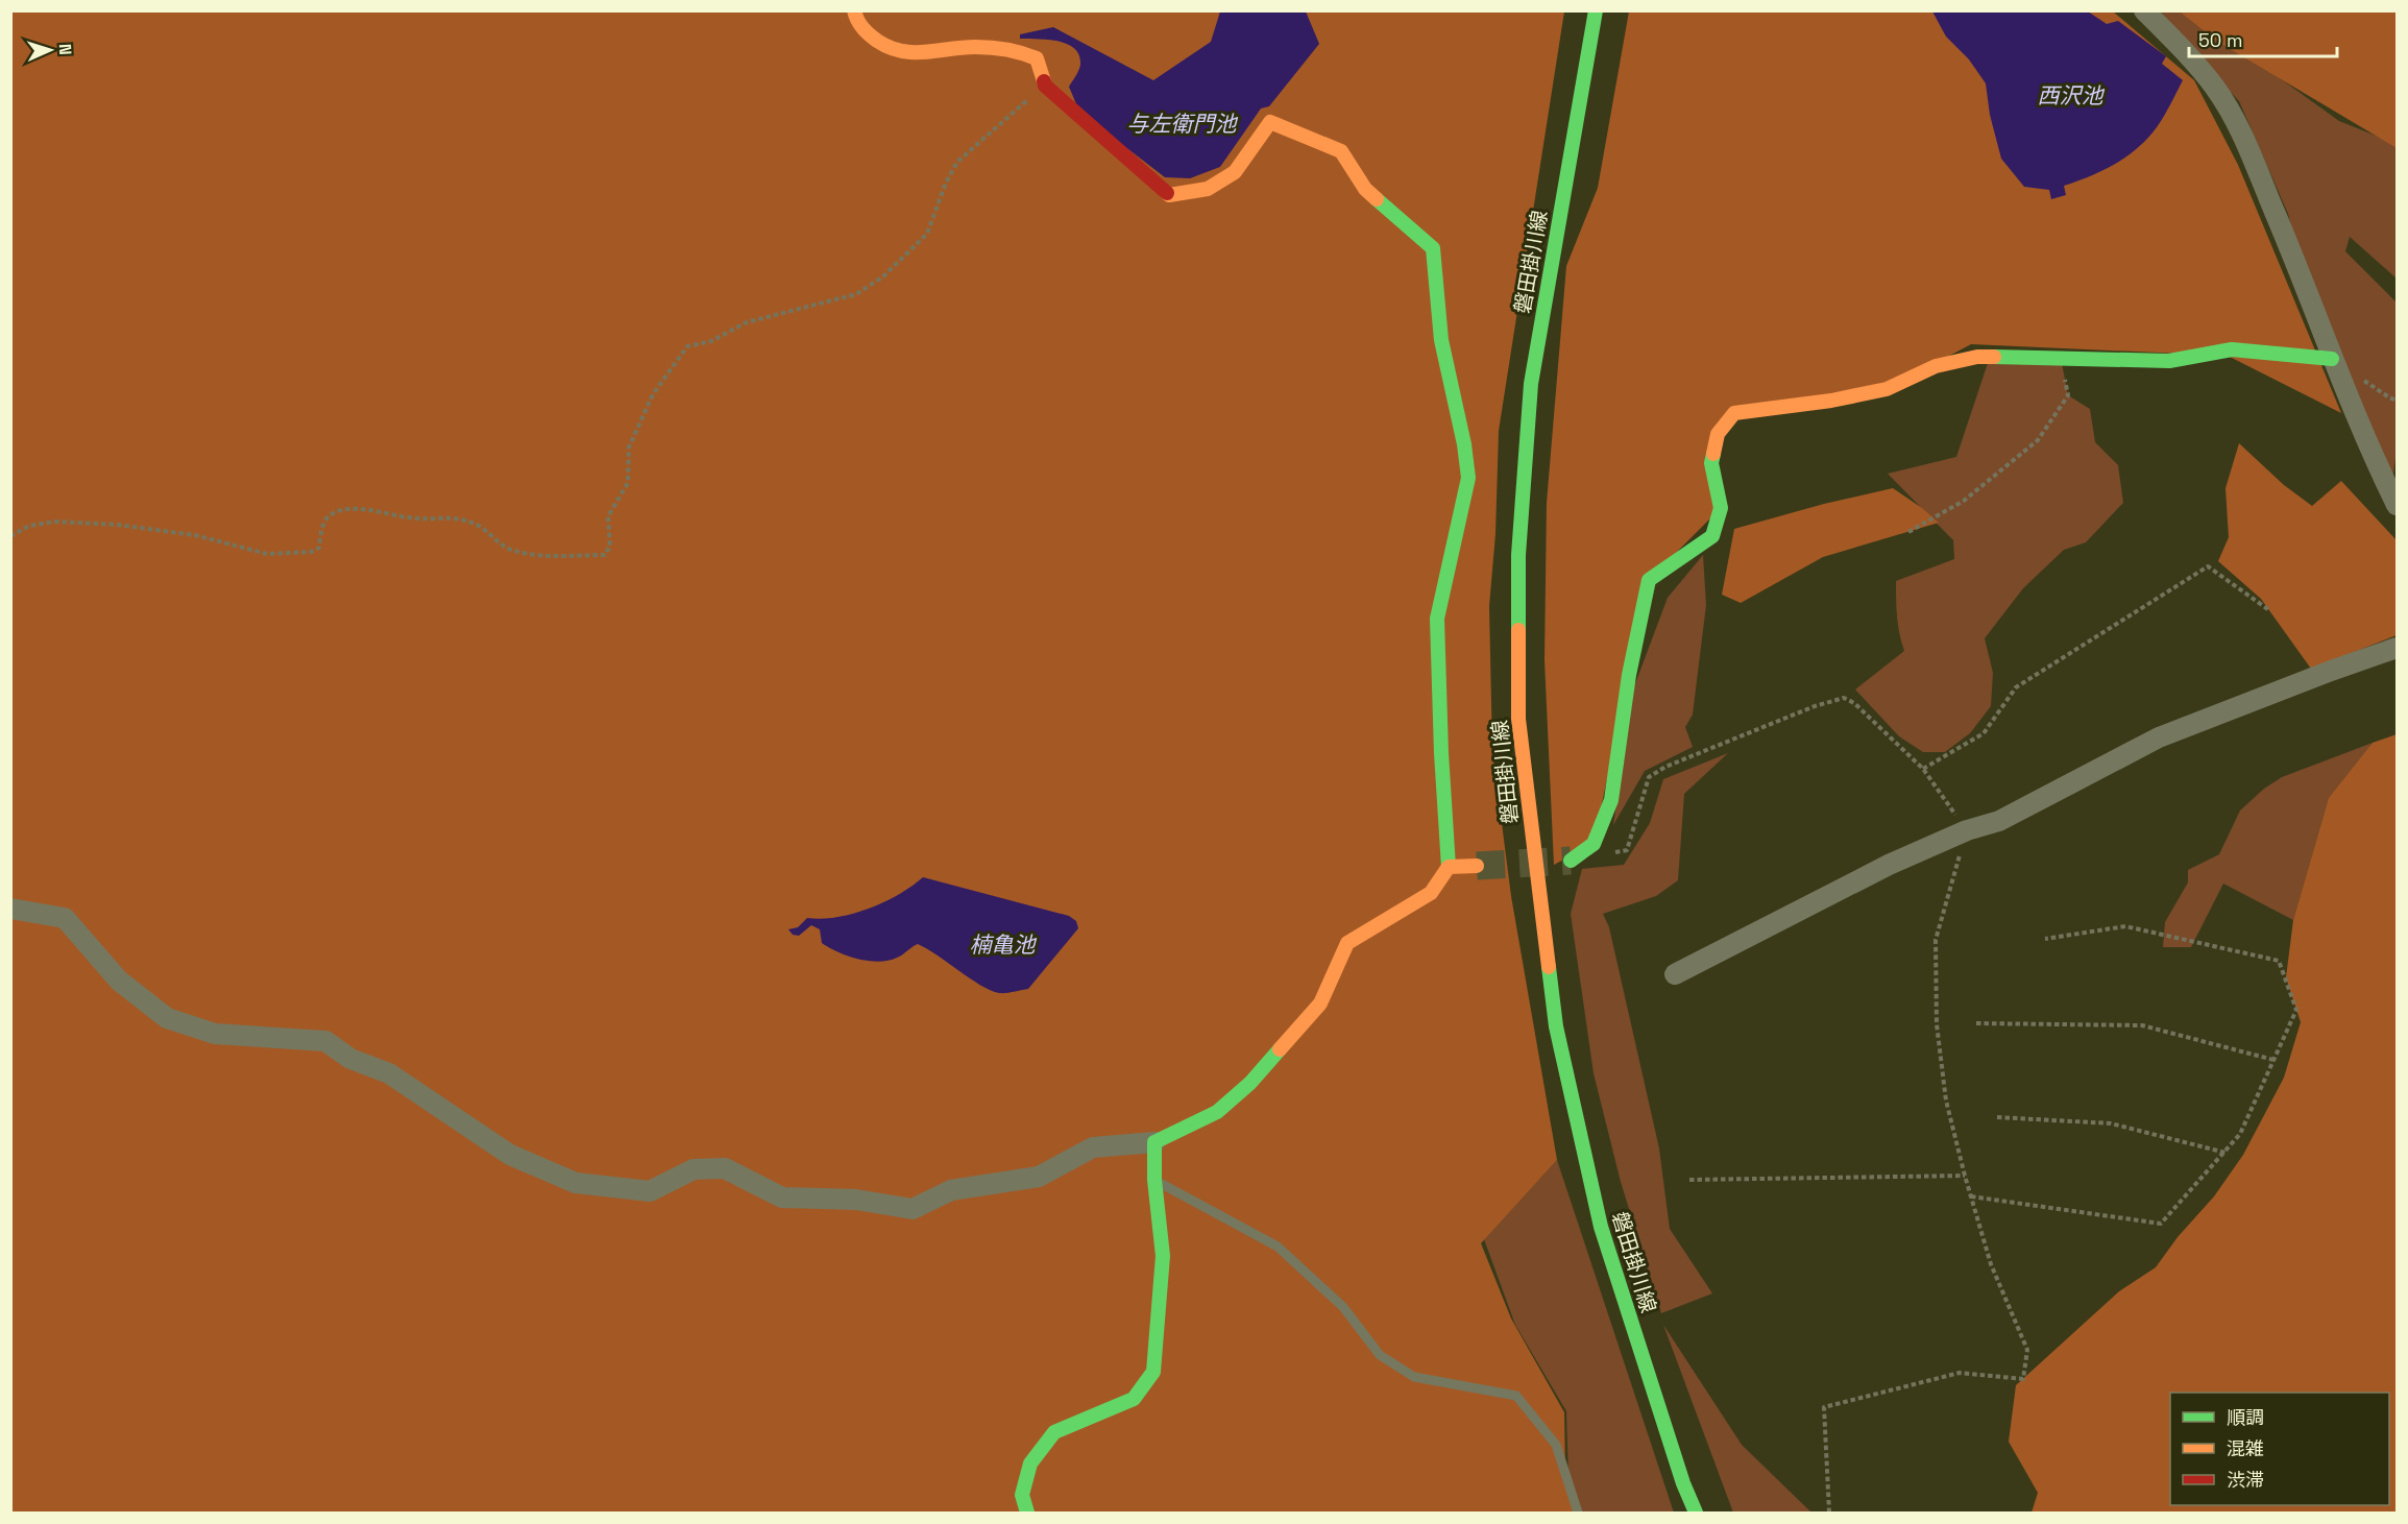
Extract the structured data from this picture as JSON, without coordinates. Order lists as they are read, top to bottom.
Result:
{
  "streets": {
    "street": ["磐田掛川線"]
  },
  "water": ["西沢池", "与左衛門池", "楠亀池"],
  "legend": ["順調", "混雑", "渋滞"],
  "scale_bar": "50 m",
  "north": "right"
}
